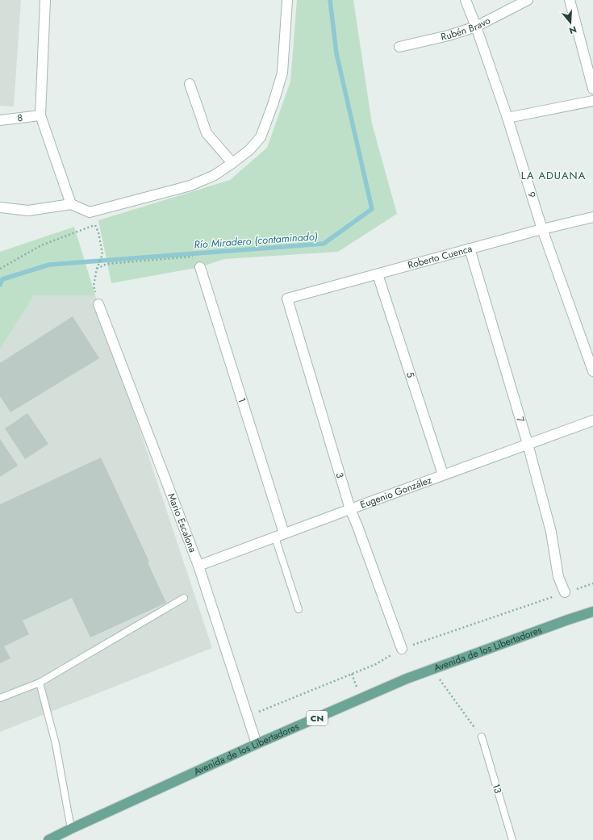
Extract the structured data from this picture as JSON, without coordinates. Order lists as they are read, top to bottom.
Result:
{
  "streets": {
    "main road": ["Avenida de los Libertadores", "CN"],
    "street": [
      "Rubén Bravo",
      "8",
      "9",
      "Roberto Cuenca",
      "5",
      "1",
      "7",
      "3",
      "Eugenio González",
      "Mario Escalona"
    ],
    "lane": ["13"]
  },
  "crossings": [
    ["Rubén Bravo", "9"],
    ["9", "Roberto Cuenca"],
    ["Roberto Cuenca", "5"],
    ["Roberto Cuenca", "7"],
    ["Roberto Cuenca", "3"],
    ["5", "Eugenio González"],
    ["1", "Eugenio González"],
    ["7", "Eugenio González"],
    ["3", "Eugenio González"],
    ["Eugenio González", "Mario Escalona"],
    ["Mario Escalona", "Avenida de los Libertadores"]
  ],
  "districts": ["LA ADUANA"],
  "water": ["Río Miradero (contaminado)"],
  "north": "bottom"
}
